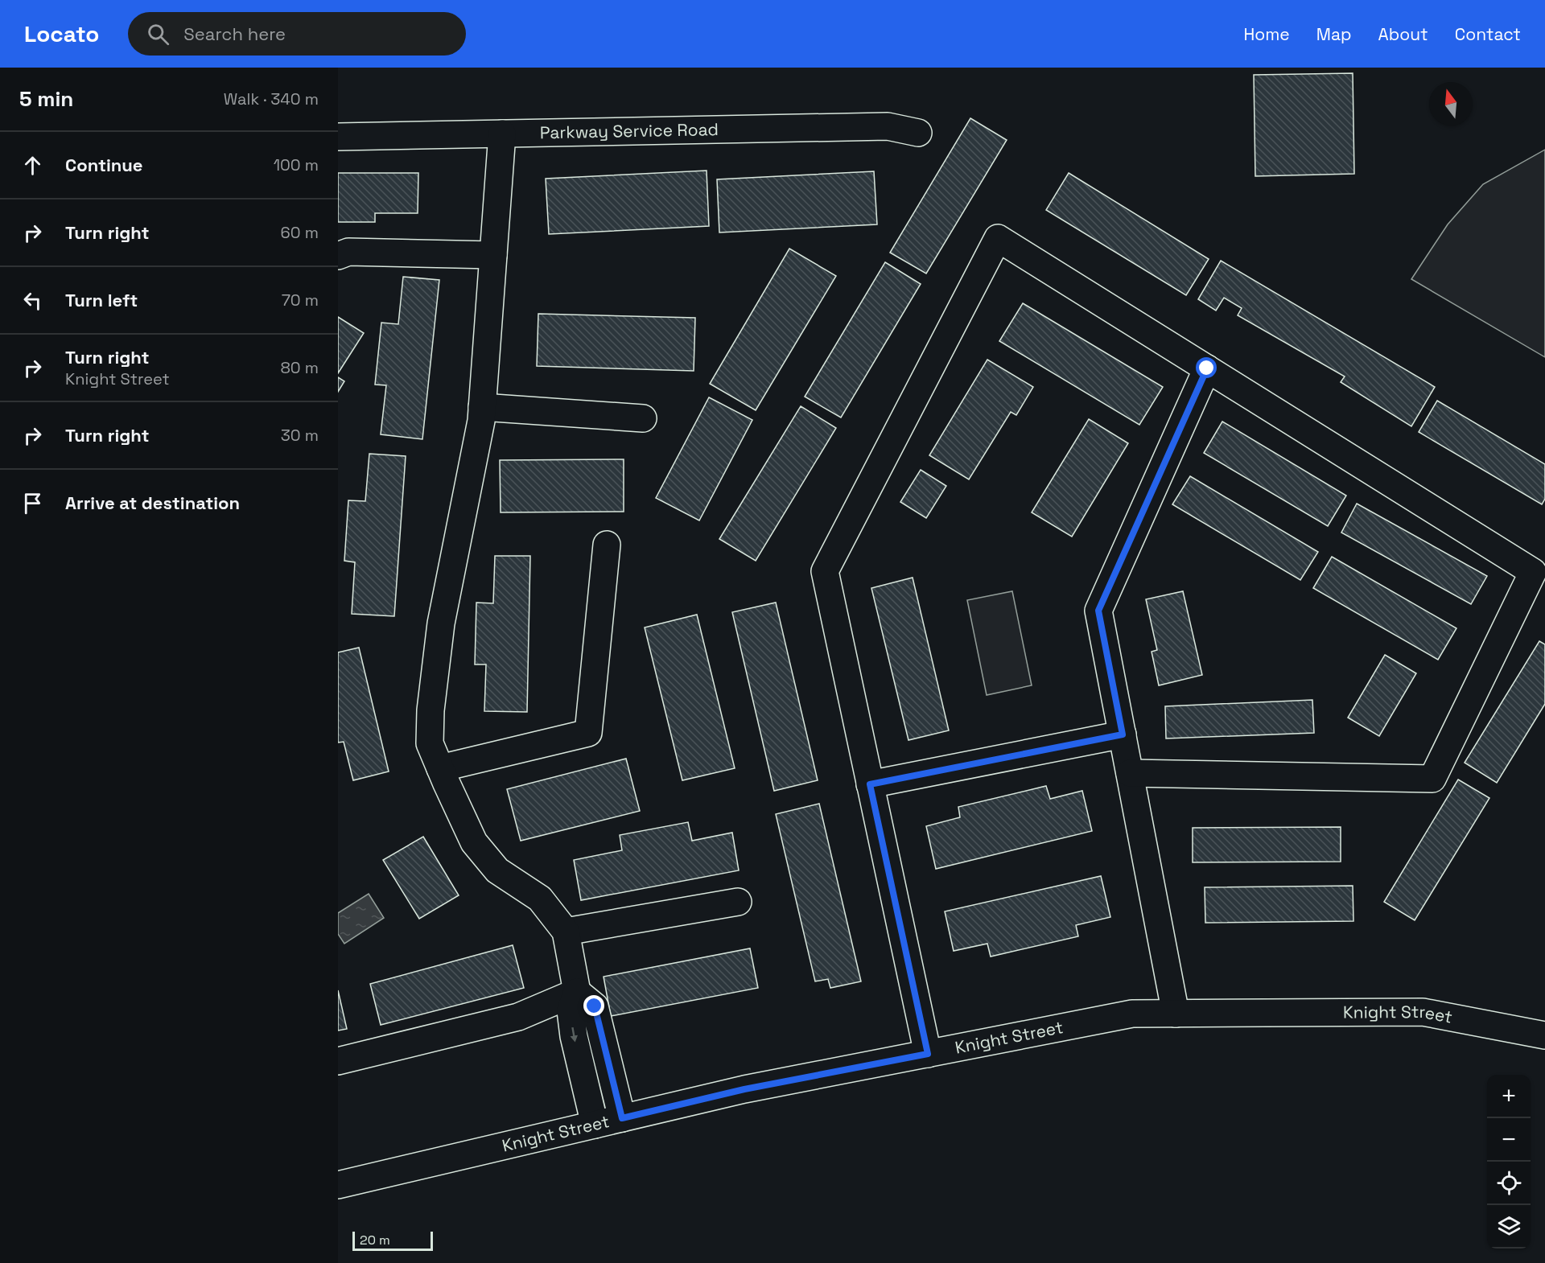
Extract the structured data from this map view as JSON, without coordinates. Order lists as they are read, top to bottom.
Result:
{
  "streets": {
    "street": ["Parkway Service Road", "Knight Street"]
  },
  "scale_bar": "20 m",
  "north": "top",
  "page": {
    "header": "Locato",
    "search": "Search here",
    "nav": [
      "Home",
      "Map",
      "About",
      "Contact"
    ],
    "heading": ["5 min", "Walk · 340 m"],
    "list": [
      ["Continue", "100 m"],
      ["Turn right", "60 m"],
      ["Turn left", "70 m"],
      ["Turn right", "Knight Street", "80 m"],
      ["Turn right", "30 m"],
      "Arrive at destination"
    ],
    "map_buttons": ["+", "−"],
    "scale": "20 m"
  }
}
